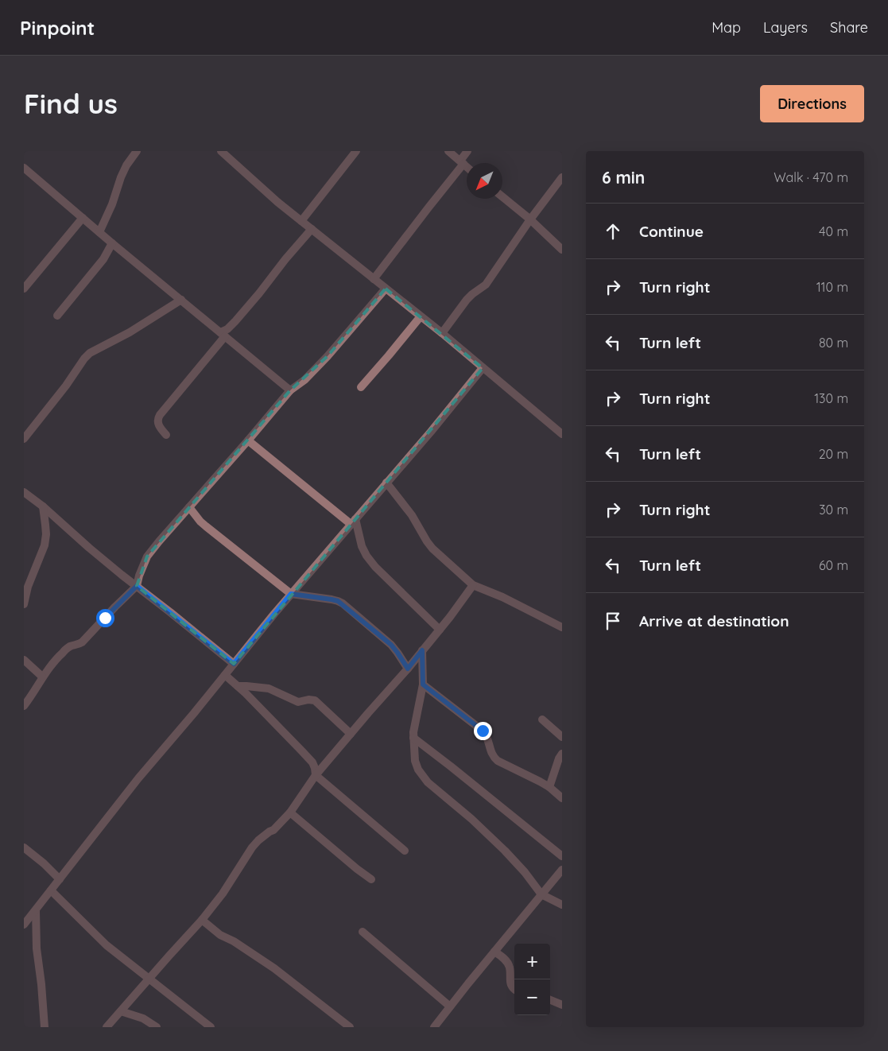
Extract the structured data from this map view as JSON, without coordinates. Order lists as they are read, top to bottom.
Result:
{
  "north": "bottom left",
  "page": {
    "header": "Pinpoint",
    "nav": ["Map", "Layers", "Share"],
    "buttons": "Directions",
    "title": "Find us",
    "heading": ["6 min", "Walk · 470 m"],
    "list": [
      ["Continue", "40 m"],
      ["Turn right", "110 m"],
      ["Turn left", "80 m"],
      ["Turn right", "130 m"],
      ["Turn left", "20 m"],
      ["Turn right", "30 m"],
      ["Turn left", "60 m"],
      "Arrive at destination"
    ],
    "map_buttons": ["+", "−"]
  }
}
